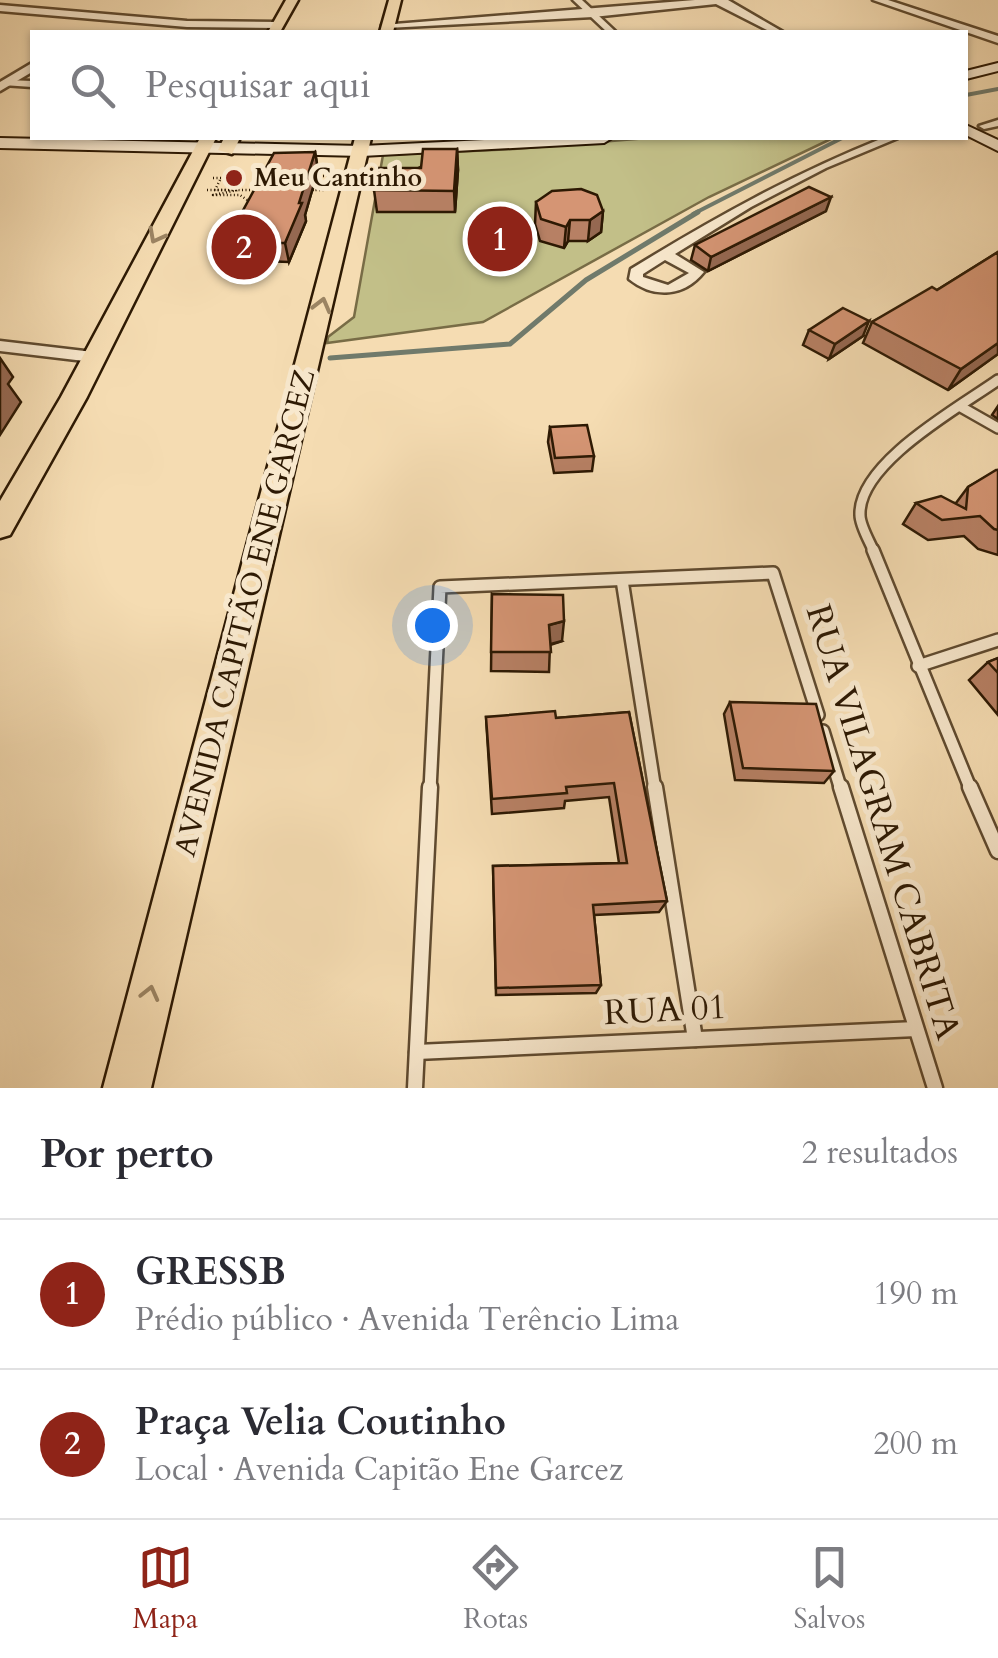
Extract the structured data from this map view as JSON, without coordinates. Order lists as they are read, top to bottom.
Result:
{
  "streets": {
    "main road": ["AVENIDA CAPITÃO ENE GARCEZ"],
    "lane": ["RUA VILAGRAM CABRITA", "RUA 01"]
  },
  "crossings": [
    ["RUA VILAGRAM CABRITA", "RUA 01"]
  ],
  "places": ["Meu Cantinho"],
  "page": {
    "search": "Pesquisar aqui",
    "pins": ["1", "2"],
    "heading": ["Por perto", "2 resultados"],
    "list": [
      {
        "mark": "1",
        "name": "GRESSB",
        "note": "Prédio público · Avenida Terêncio Lima",
        "value": "190 m"
      },
      {
        "mark": "2",
        "name": "Praça Velia Coutinho",
        "note": "Local · Avenida Capitão Ene Garcez",
        "value": "200 m"
      }
    ],
    "nav": ["Mapa", "Rotas", "Salvos"]
  }
}
